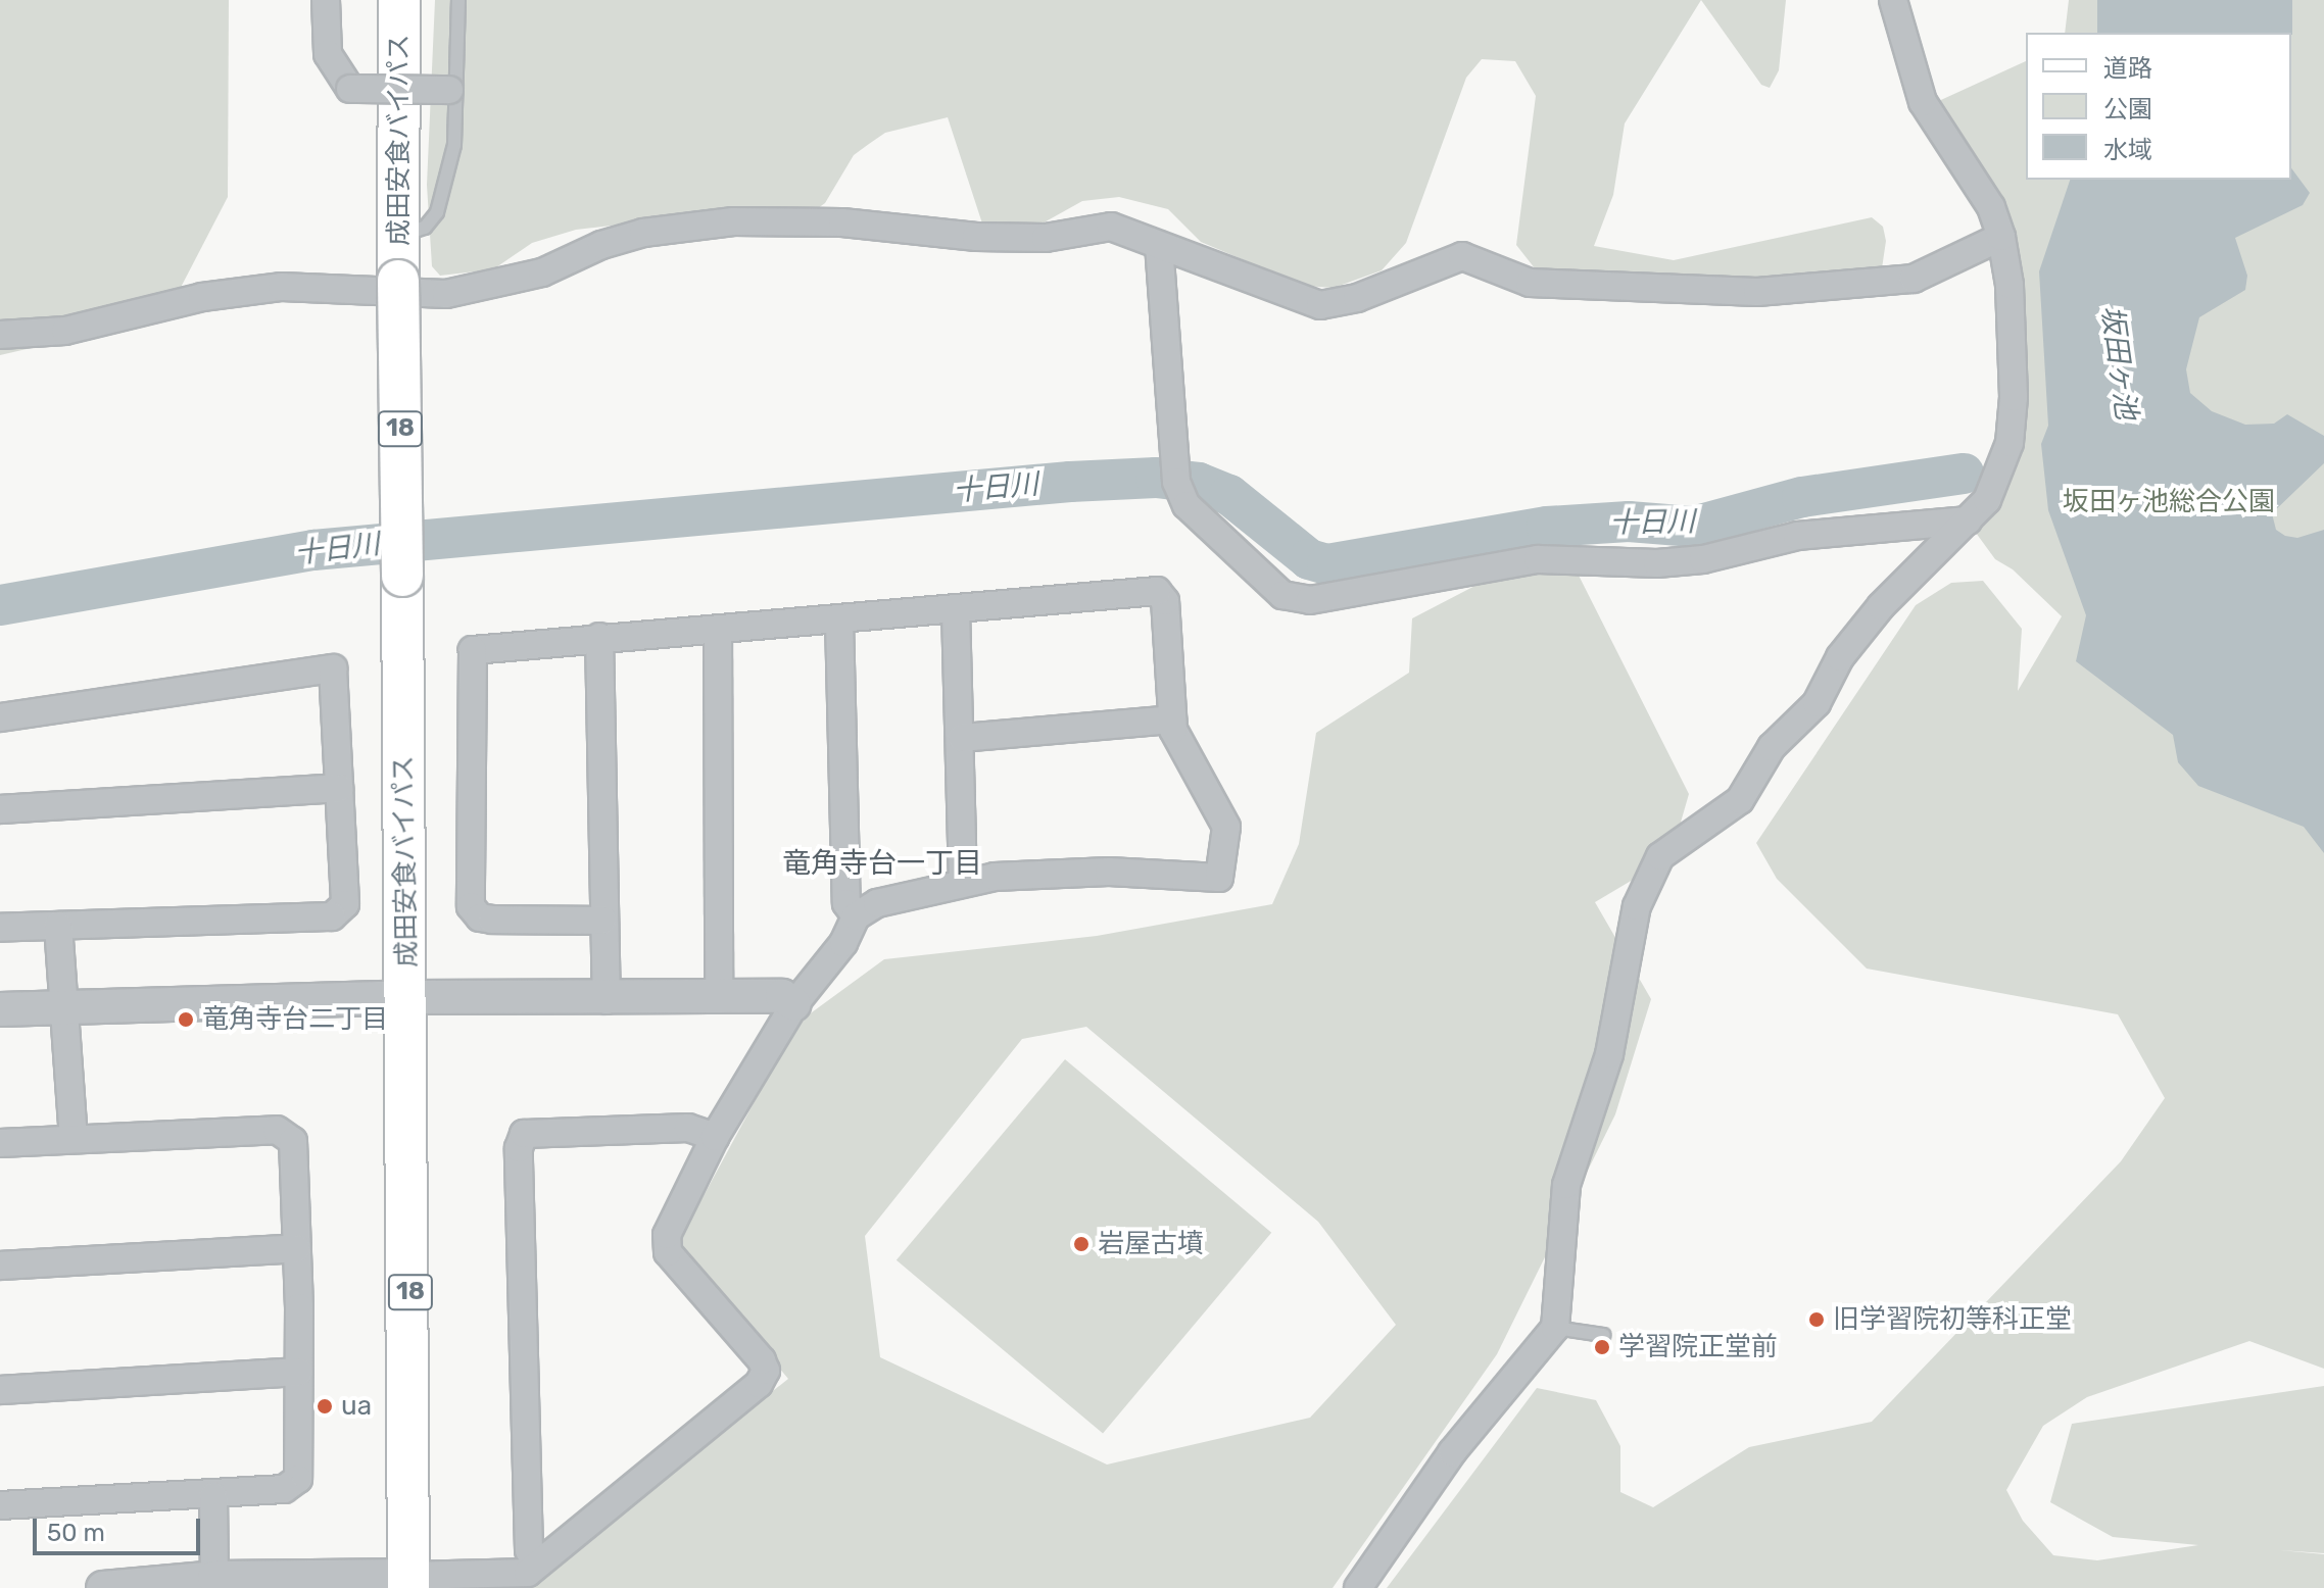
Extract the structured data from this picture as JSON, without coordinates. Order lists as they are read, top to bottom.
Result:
{
  "streets": {
    "main road": ["成田安食バイパス", "18"]
  },
  "districts": ["竜角寺台一丁目"],
  "water": ["坂田ヶ池", "十日川"],
  "parks": ["坂田ヶ池総合公園"],
  "places": [
    "竜角寺台二丁目",
    "岩屋古墳",
    "旧学習院初等科正堂",
    "学習院正堂前",
    "ua"
  ],
  "legend": ["道路", "公園", "水域"],
  "scale_bar": "50 m"
}
